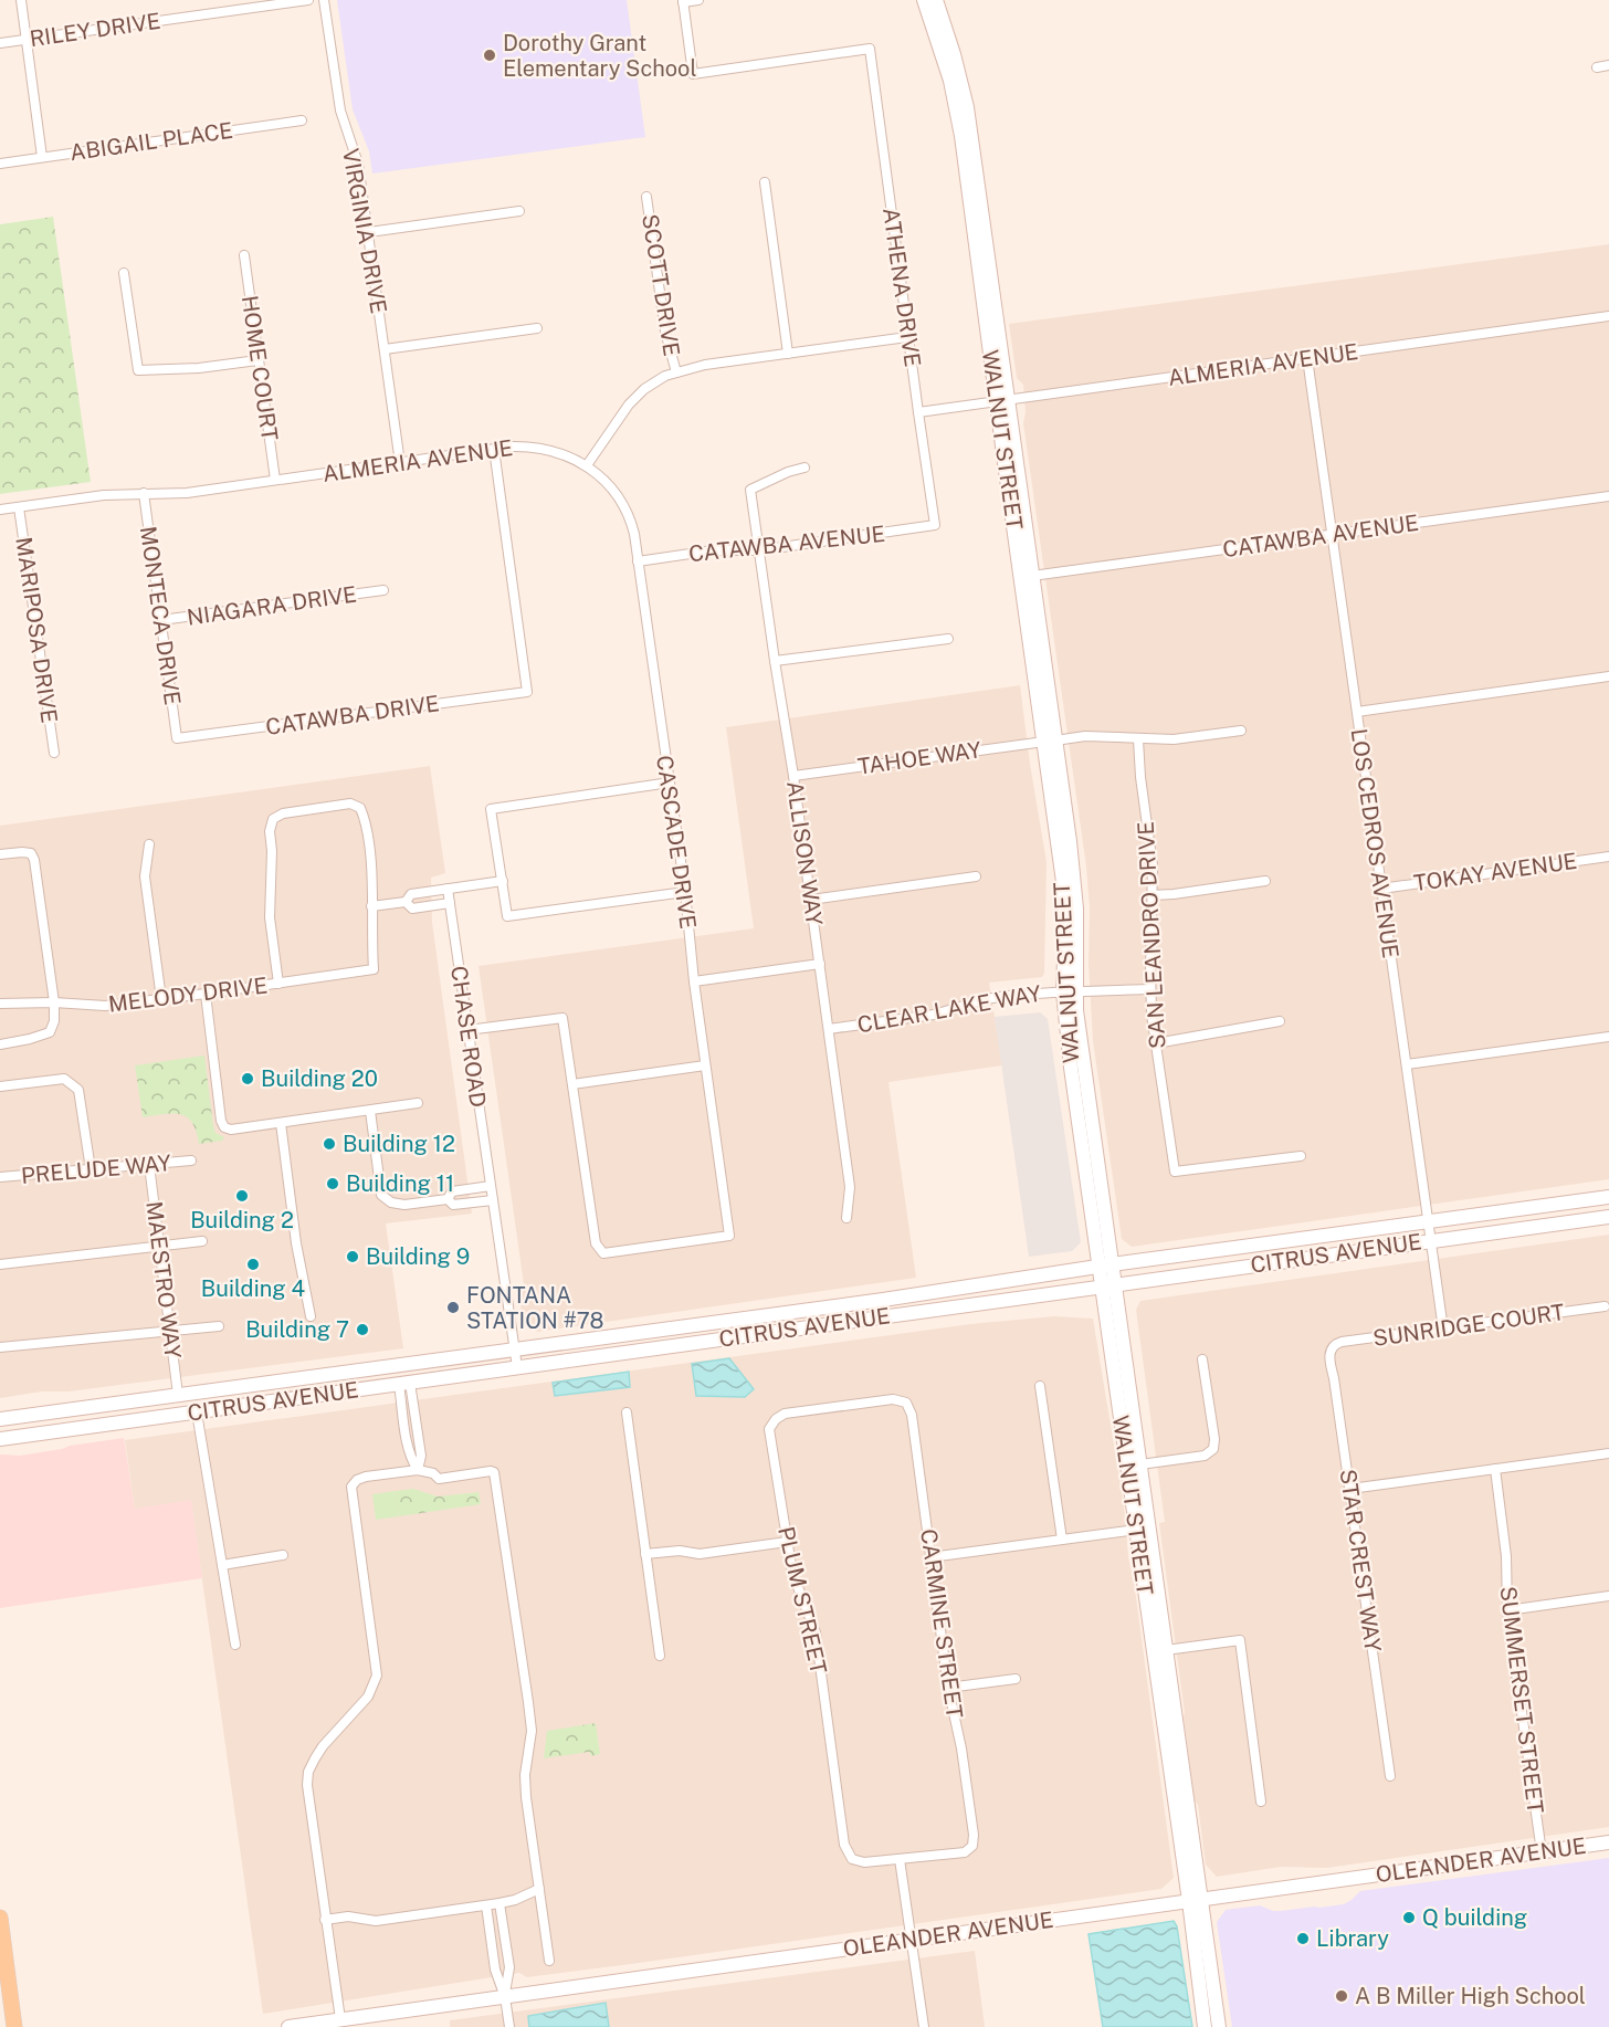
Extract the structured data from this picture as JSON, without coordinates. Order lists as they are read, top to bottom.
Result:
{
  "streets": {
    "street": [
      "RILEY DRIVE",
      "ABIGAIL PLACE",
      "VIRGINIA DRIVE",
      "SCOTT DRIVE",
      "ATHENA DRIVE",
      "ALMERIA AVENUE",
      "HOME COURT",
      "WALNUT STREET",
      "CATAWBA AVENUE",
      "NIAGARA DRIVE",
      "MONTECA DRIVE",
      "MARIPOSA DRIVE",
      "CATAWBA DRIVE",
      "TAHOE WAY",
      "CASCADE DRIVE",
      "LOS CEDROS AVENUE",
      "ALLISON WAY",
      "TOKAY AVENUE",
      "SAN LEANDRO DRIVE",
      "MELODY DRIVE",
      "CLEAR LAKE WAY",
      "CHASE ROAD",
      "PRELUDE WAY",
      "CITRUS AVENUE",
      "MAESTRO WAY",
      "SUNRIDGE COURT",
      "STAR CREST WAY",
      "PLUM STREET",
      "CARMINE STREET",
      "SUMMERSET STREET",
      "OLEANDER AVENUE"
    ]
  },
  "crossings": [
    ["VIRGINIA DRIVE", "ALMERIA AVENUE"],
    ["ATHENA DRIVE", "ALMERIA AVENUE"],
    ["ATHENA DRIVE", "CATAWBA AVENUE"],
    ["ALMERIA AVENUE", "HOME COURT"],
    ["ALMERIA AVENUE", "WALNUT STREET"],
    ["ALMERIA AVENUE", "MONTECA DRIVE"],
    ["ALMERIA AVENUE", "MARIPOSA DRIVE"],
    ["ALMERIA AVENUE", "CATAWBA DRIVE"],
    ["ALMERIA AVENUE", "CASCADE DRIVE"],
    ["ALMERIA AVENUE", "LOS CEDROS AVENUE"],
    ["WALNUT STREET", "CATAWBA AVENUE"],
    ["WALNUT STREET", "TAHOE WAY"],
    ["WALNUT STREET", "CLEAR LAKE WAY"],
    ["WALNUT STREET", "CITRUS AVENUE"],
    ["WALNUT STREET", "OLEANDER AVENUE"],
    ["CATAWBA AVENUE", "CASCADE DRIVE"],
    ["CATAWBA AVENUE", "LOS CEDROS AVENUE"],
    ["CATAWBA AVENUE", "ALLISON WAY"],
    ["NIAGARA DRIVE", "MONTECA DRIVE"],
    ["MONTECA DRIVE", "CATAWBA DRIVE"],
    ["TAHOE WAY", "ALLISON WAY"],
    ["TAHOE WAY", "SAN LEANDRO DRIVE"],
    ["LOS CEDROS AVENUE", "TOKAY AVENUE"],
    ["LOS CEDROS AVENUE", "CITRUS AVENUE"],
    ["LOS CEDROS AVENUE", "SUNRIDGE COURT"],
    ["ALLISON WAY", "CLEAR LAKE WAY"],
    ["SAN LEANDRO DRIVE", "CLEAR LAKE WAY"],
    ["CHASE ROAD", "CITRUS AVENUE"],
    ["PRELUDE WAY", "MAESTRO WAY"],
    ["CITRUS AVENUE", "MAESTRO WAY"],
    ["SUNRIDGE COURT", "STAR CREST WAY"],
    ["PLUM STREET", "CARMINE STREET"],
    ["SUMMERSET STREET", "OLEANDER AVENUE"]
  ],
  "places": [
    "Dorothy Grant Elementary School",
    "Building 20",
    "Building 12",
    "Building 11",
    "Building 2",
    "Building 9",
    "Building 4",
    "FONTANA STATION #78",
    "Building 7",
    "Q building",
    "Library",
    "A B Miller High School"
  ]
}
